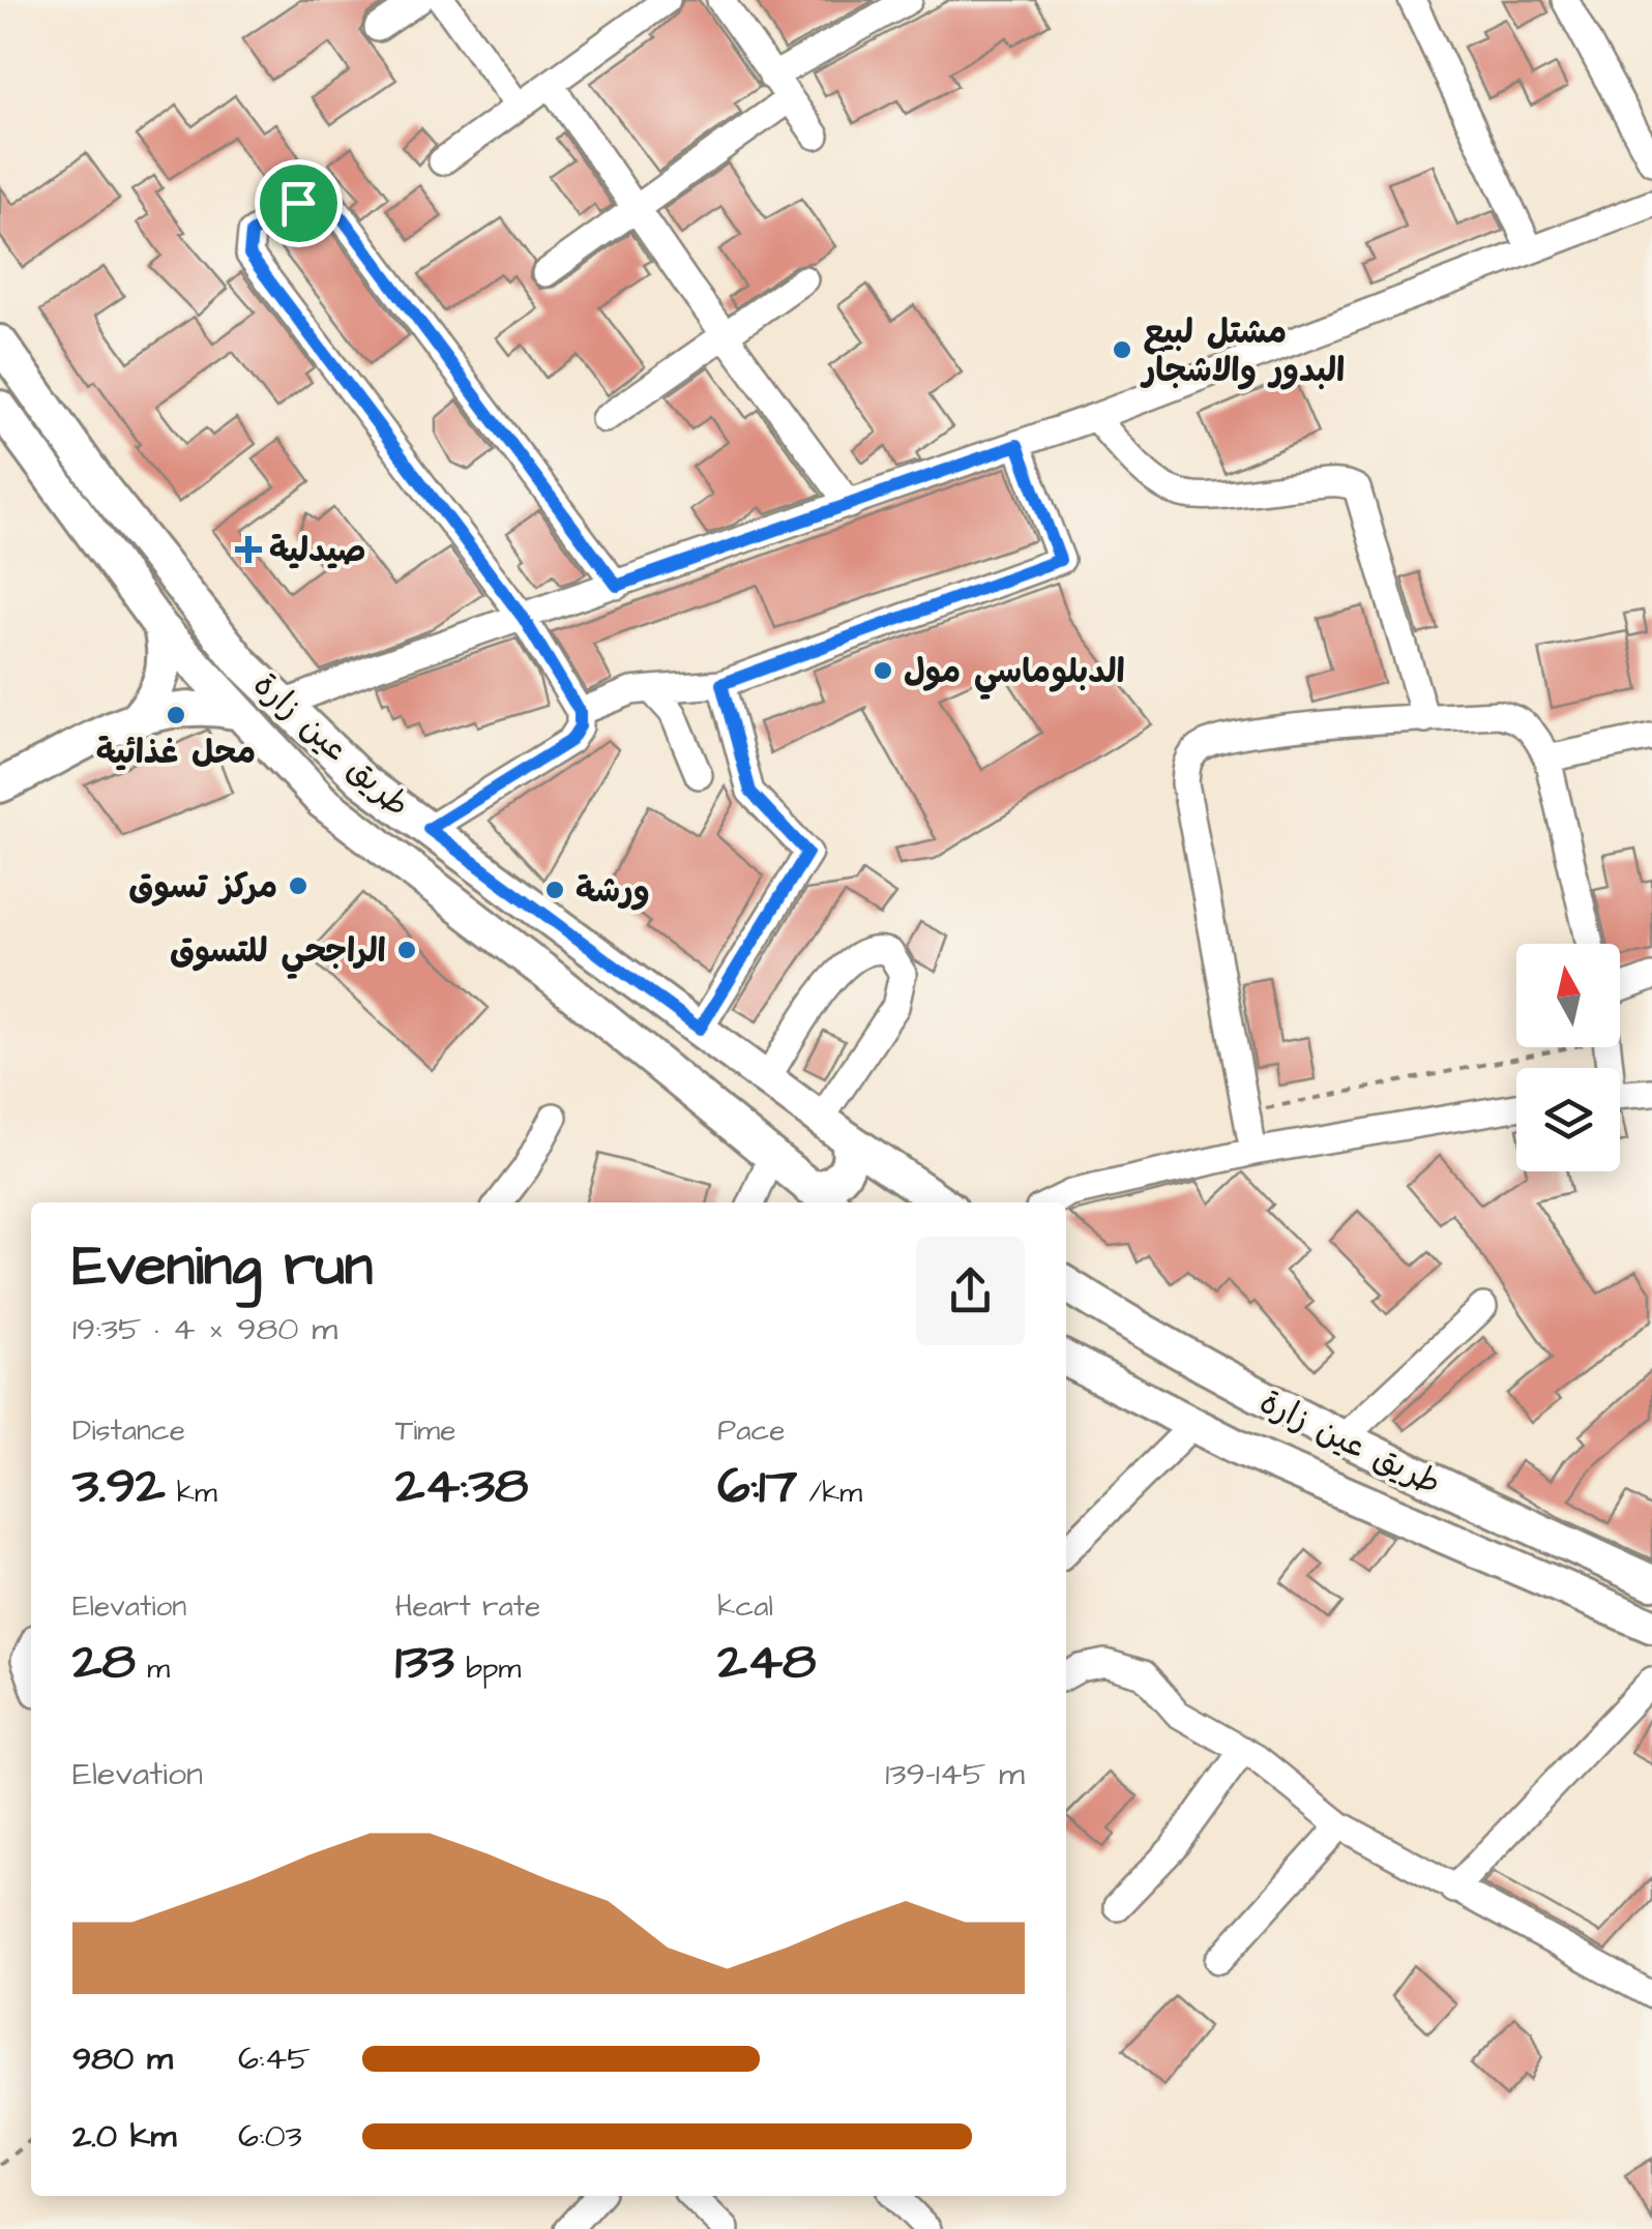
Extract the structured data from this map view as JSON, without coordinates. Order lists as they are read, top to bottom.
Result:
{
  "streets": {
    "main road": ["طريق عين زارة"]
  },
  "places": {
    "other": [
      "مشتل لبيع البدور والاشجار",
      "الدبلوماسي مول",
      "محل غذائية",
      "مركز تسوق",
      "ورشة",
      "الراجحي للتسوق"
    ],
    "health": ["صيدلية"]
  },
  "north": "top",
  "page": {
    "heading": ["Evening run", "19:35 · 4 × 980 m"],
    "stats": [
      ["Distance", "3.92 km"],
      ["Time", "24:38"],
      ["Pace", "6:17 /km"],
      ["Elevation", "28 m"],
      ["Heart rate", "133 bpm"],
      ["kcal", "248"]
    ],
    "chart": ["Elevation", "139–145 m"],
    "list": [
      {
        "name": "980 m",
        "note": "6:45"
      },
      {
        "name": "2.0 km",
        "note": "6:03"
      }
    ]
  }
}
